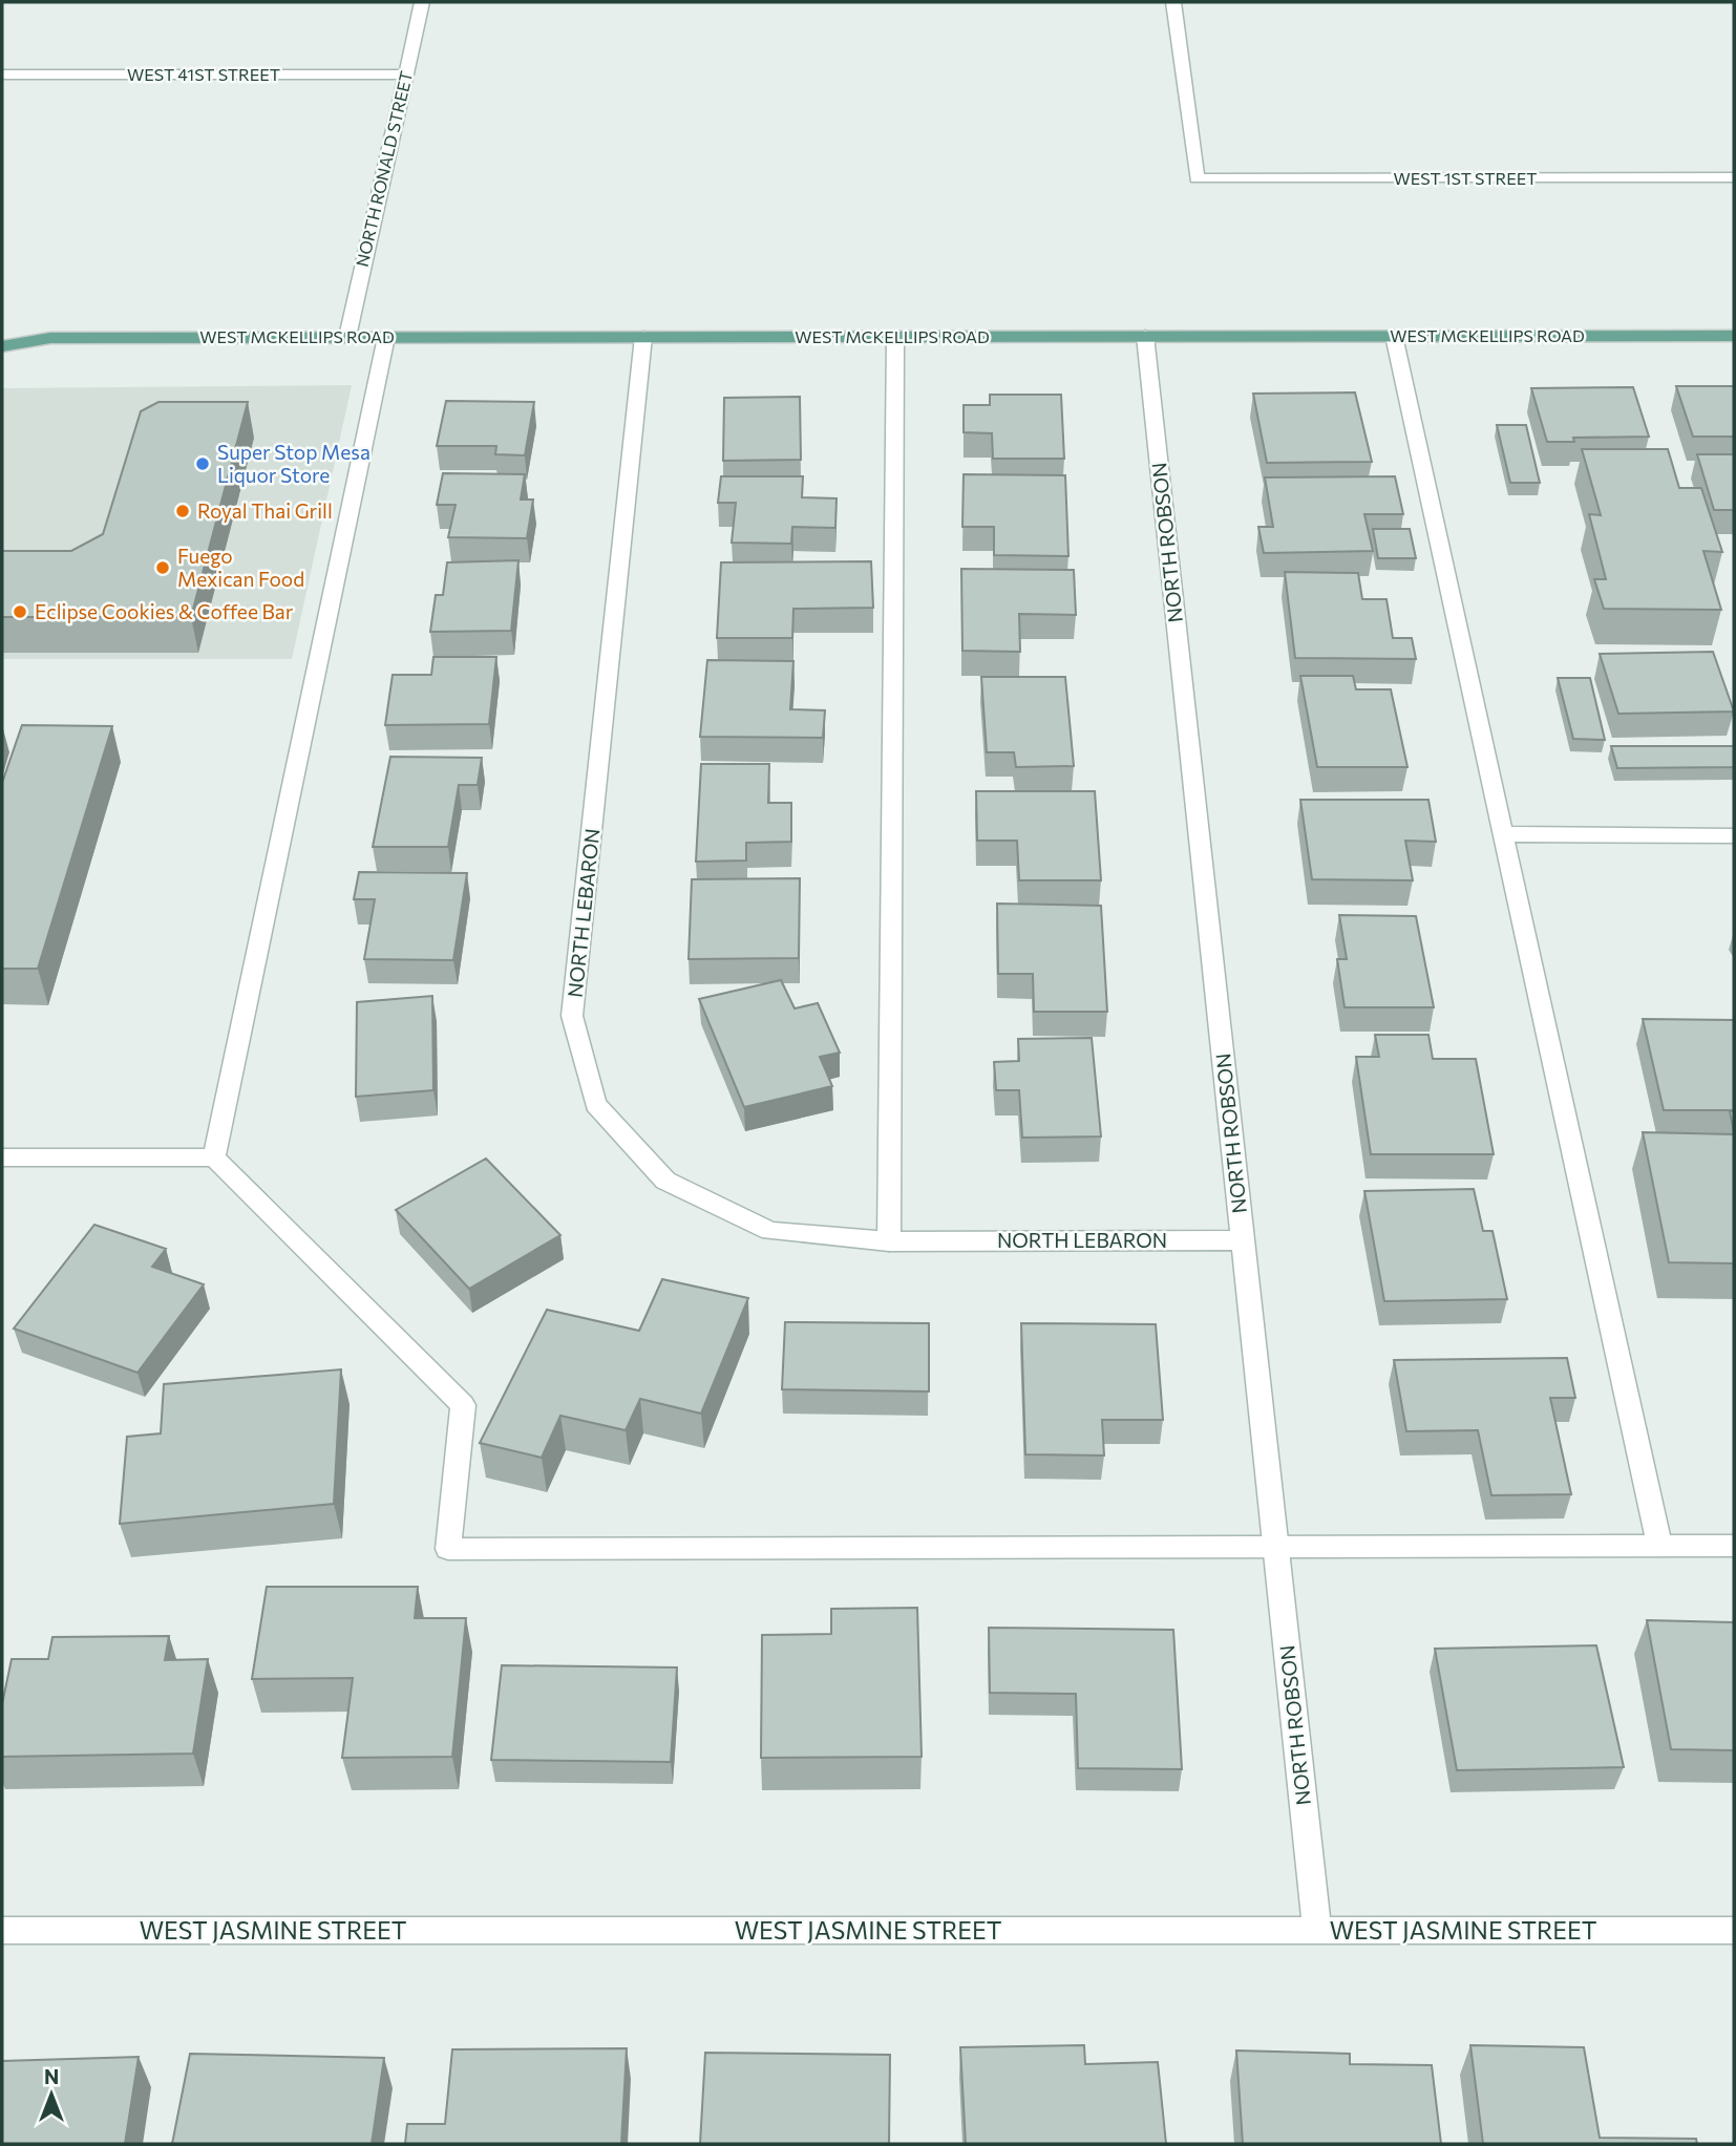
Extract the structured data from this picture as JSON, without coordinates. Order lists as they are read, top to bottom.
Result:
{
  "streets": {
    "main road": ["WEST MCKELLIPS ROAD"],
    "street": [
      "WEST 41ST STREET",
      "NORTH RONALD STREET",
      "WEST 1ST STREET",
      "NORTH ROBSON",
      "NORTH LEBARON",
      "WEST JASMINE STREET"
    ]
  },
  "crossings": [
    ["WEST 41ST STREET", "NORTH RONALD STREET"],
    ["NORTH RONALD STREET", "WEST MCKELLIPS ROAD"],
    ["WEST MCKELLIPS ROAD", "NORTH ROBSON"],
    ["WEST MCKELLIPS ROAD", "NORTH LEBARON"],
    ["NORTH ROBSON", "NORTH LEBARON"],
    ["NORTH ROBSON", "WEST JASMINE STREET"]
  ],
  "places": [
    "Super Stop Mesa Liquor Store",
    "Royal Thai Grill",
    "Fuego Mexican Food",
    "Eclipse Cookies & Coffee Bar"
  ],
  "north": "top"
}
